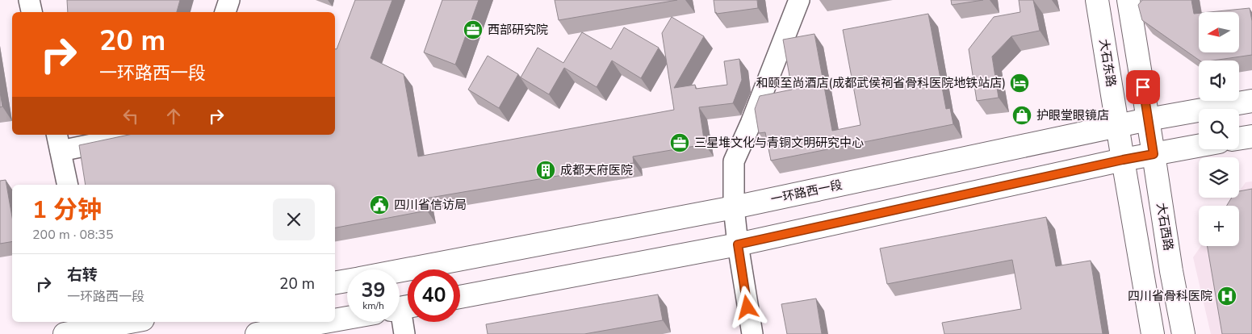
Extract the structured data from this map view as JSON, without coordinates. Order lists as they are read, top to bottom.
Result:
{
  "streets": {
    "main road": ["大石东路", "一环路西一段", "大石西路"]
  },
  "crossings": [
    ["大石东路", "一环路西一段"],
    ["一环路西一段", "大石西路"]
  ],
  "places": {
    "office": ["西部研究院", "三星堆文化与青铜文明研究中心"],
    "hotel": ["和颐至尚酒店(成都武侯祠省骨科医院地铁站店)"],
    "shop": ["护眼堂眼镜店"],
    "building": ["成都天府医院"],
    "public building": ["四川省信访局"],
    "hospital": ["四川省骨科医院"]
  },
  "north": "left",
  "page": {
    "map_buttons": "+",
    "turn": ["20 m", "一环路西一段"],
    "heading": ["1 分钟", "200 m · 08:35"],
    "list": [
      {
        "name": "右转",
        "note": "一环路西一段",
        "value": "20 m"
      }
    ],
    "speed": "39 km/h",
    "limit": "40"
  }
}
